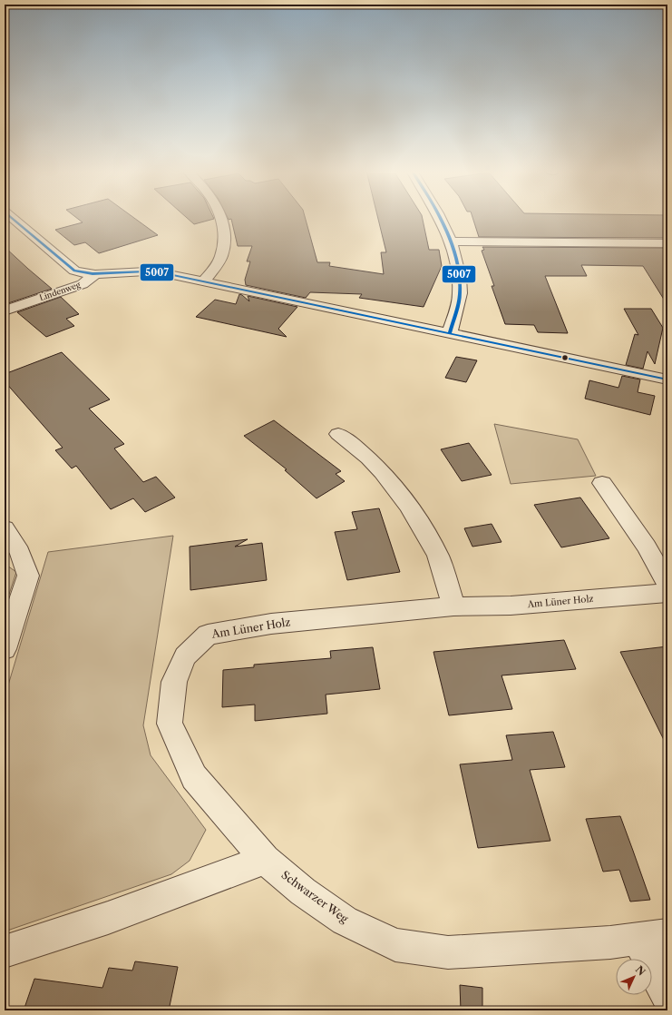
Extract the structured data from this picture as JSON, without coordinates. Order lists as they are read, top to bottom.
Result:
{
  "streets": {
    "street": ["Lindenweg", "Am Lüner Holz", "Schwarzer Weg"]
  },
  "crossings": [
    ["Am Lüner Holz", "Schwarzer Weg"]
  ],
  "lines": ["transit line 5007"],
  "north": "top right"
}
